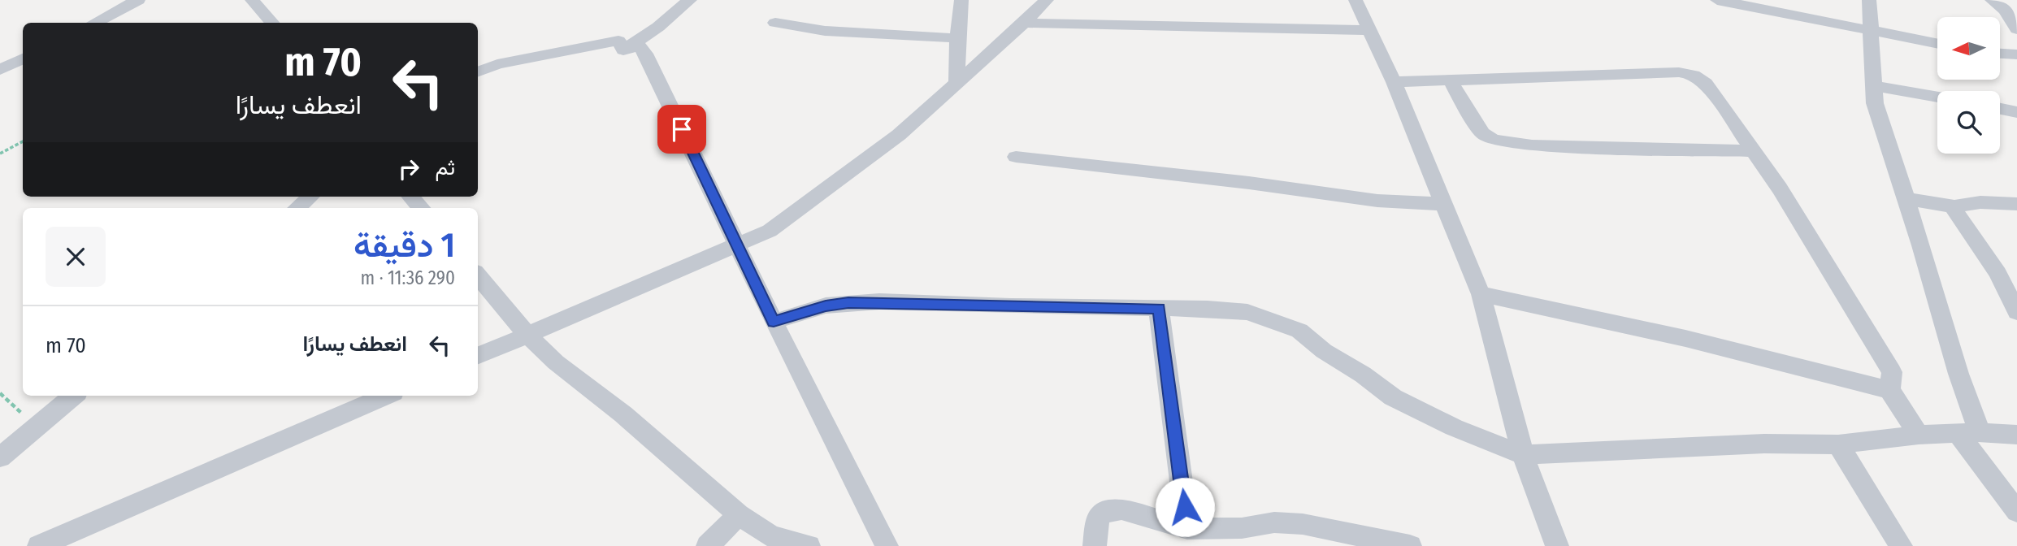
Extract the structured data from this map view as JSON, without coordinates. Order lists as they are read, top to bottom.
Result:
{
  "north": "left",
  "page": {
    "turn": ["70 m", "انعطف يسارًا"],
    "then": "ثم",
    "heading": ["1 دقيقة", "290 m · 11:36"],
    "list": [
      {
        "name": "انعطف يسارًا",
        "value": "70 m"
      }
    ]
  }
}
